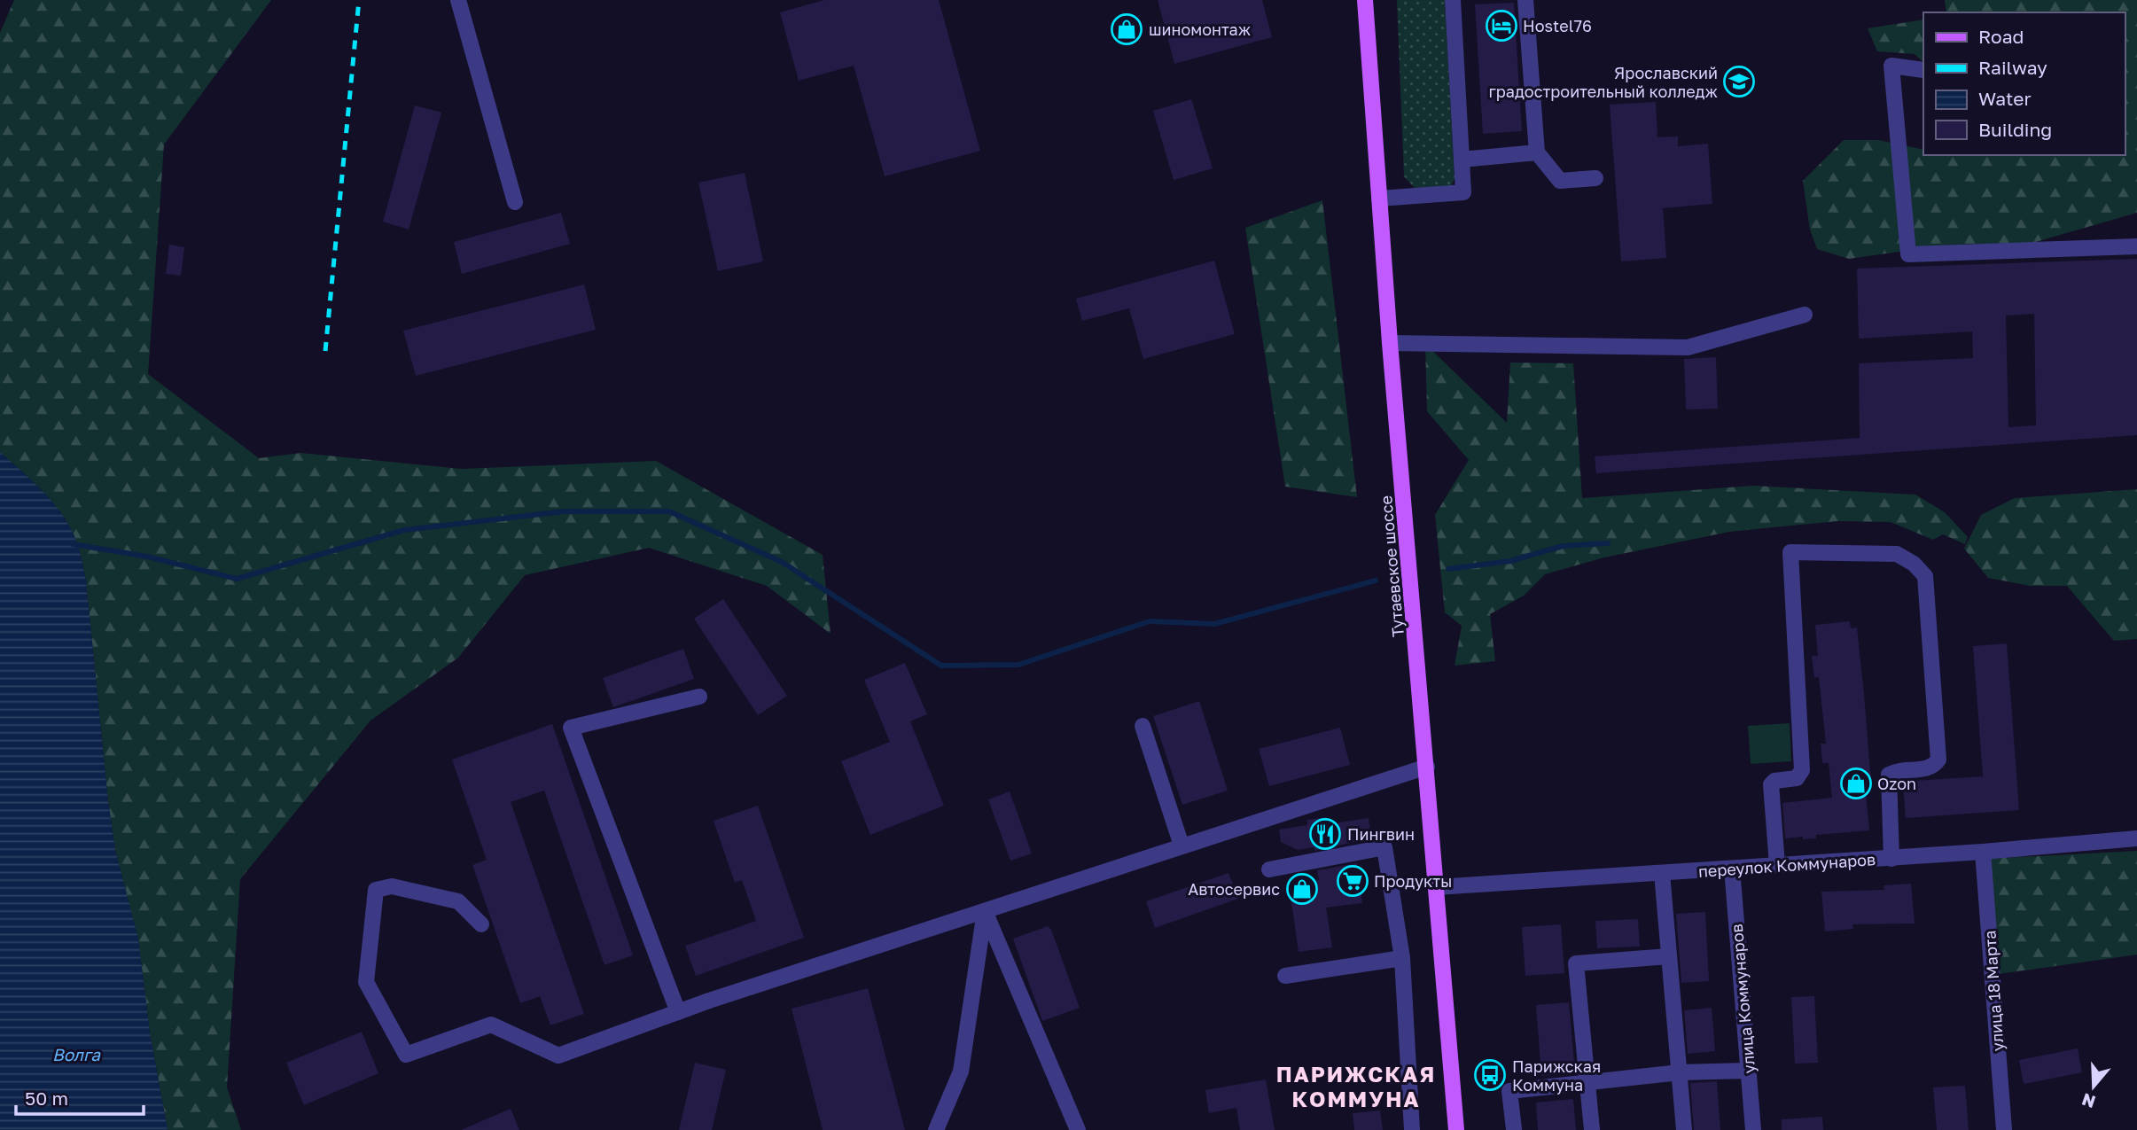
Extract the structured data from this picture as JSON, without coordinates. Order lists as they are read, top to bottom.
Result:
{
  "streets": {
    "main road": ["Тутаевское шоссе"],
    "street": ["переулок Коммунаров", "улица 18 Марта", "улица Коммунаров"]
  },
  "crossings": [
    ["Тутаевское шоссе", "переулок Коммунаров"],
    ["переулок Коммунаров", "улица 18 Марта"],
    ["переулок Коммунаров", "улица Коммунаров"]
  ],
  "districts": ["ПАРИЖСКАЯ КОММУНА"],
  "water": ["Волга"],
  "places": {
    "hotel": ["Hostel76"],
    "shop": ["шиномонтаж", "Ozon", "Автосервис"],
    "school or university": ["Ярославский градостроительный колледж"],
    "restaurant": ["Пингвин"],
    "supermarket": ["Продукты"],
    "bus stop": ["Парижская Коммуна"]
  },
  "legend": [
    "Road",
    "Railway",
    "Water",
    "Building"
  ],
  "scale_bar": "50 m",
  "north": "bottom"
}
